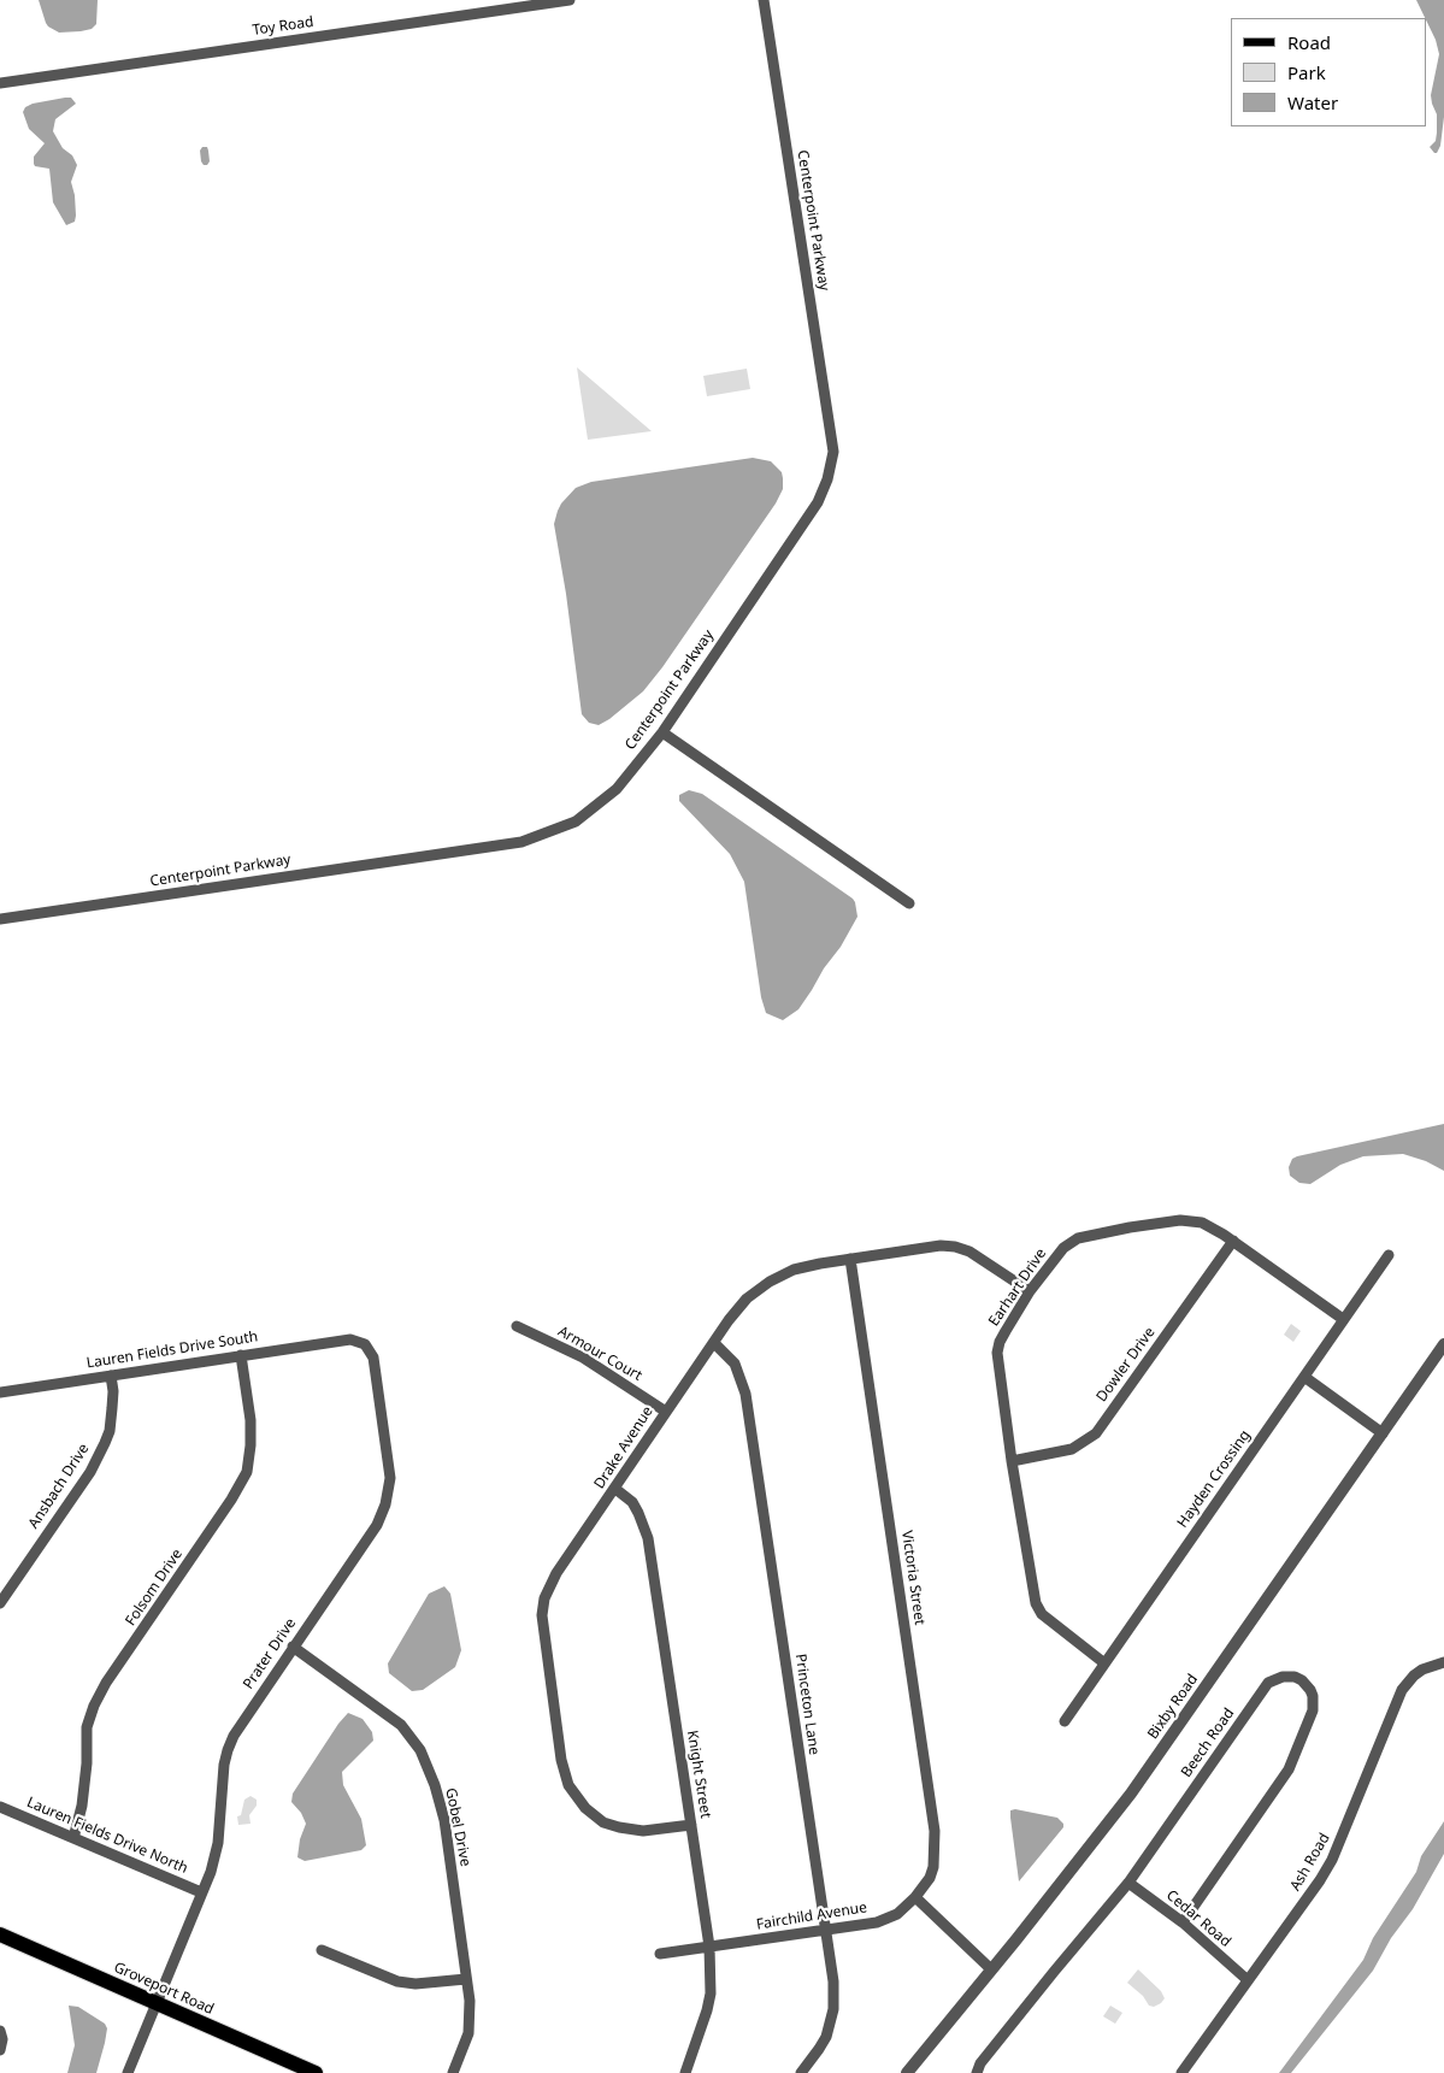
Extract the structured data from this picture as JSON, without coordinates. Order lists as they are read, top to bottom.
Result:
{
  "streets": {
    "main road": ["Groveport Road"],
    "street": [
      "Toy Road",
      "Centerpoint Parkway",
      "Earhart Drive",
      "Lauren Fields Drive South",
      "Armour Court",
      "Dowler Drive",
      "Drake Avenue",
      "Hayden Crossing",
      "Ansbach Drive",
      "Victoria Street",
      "Folsom Drive",
      "Prater Drive",
      "Princeton Lane",
      "Bixby Road",
      "Beech Road",
      "Knight Street",
      "Gobel Drive",
      "Lauren Fields Drive North",
      "Ash Road",
      "Fairchild Avenue",
      "Cedar Road"
    ]
  },
  "crossings": [
    ["Earhart Drive", "Dowler Drive"],
    ["Earhart Drive", "Drake Avenue"],
    ["Earhart Drive", "Hayden Crossing"],
    ["Lauren Fields Drive South", "Ansbach Drive"],
    ["Lauren Fields Drive South", "Folsom Drive"],
    ["Lauren Fields Drive South", "Prater Drive"],
    ["Armour Court", "Drake Avenue"],
    ["Drake Avenue", "Victoria Street"],
    ["Drake Avenue", "Princeton Lane"],
    ["Drake Avenue", "Knight Street"],
    ["Victoria Street", "Fairchild Avenue"],
    ["Folsom Drive", "Lauren Fields Drive North"],
    ["Prater Drive", "Gobel Drive"],
    ["Prater Drive", "Lauren Fields Drive North"],
    ["Prater Drive", "Groveport Road"],
    ["Princeton Lane", "Fairchild Avenue"],
    ["Beech Road", "Cedar Road"],
    ["Knight Street", "Fairchild Avenue"],
    ["Ash Road", "Cedar Road"]
  ],
  "legend": ["Road", "Park", "Water"]
}
